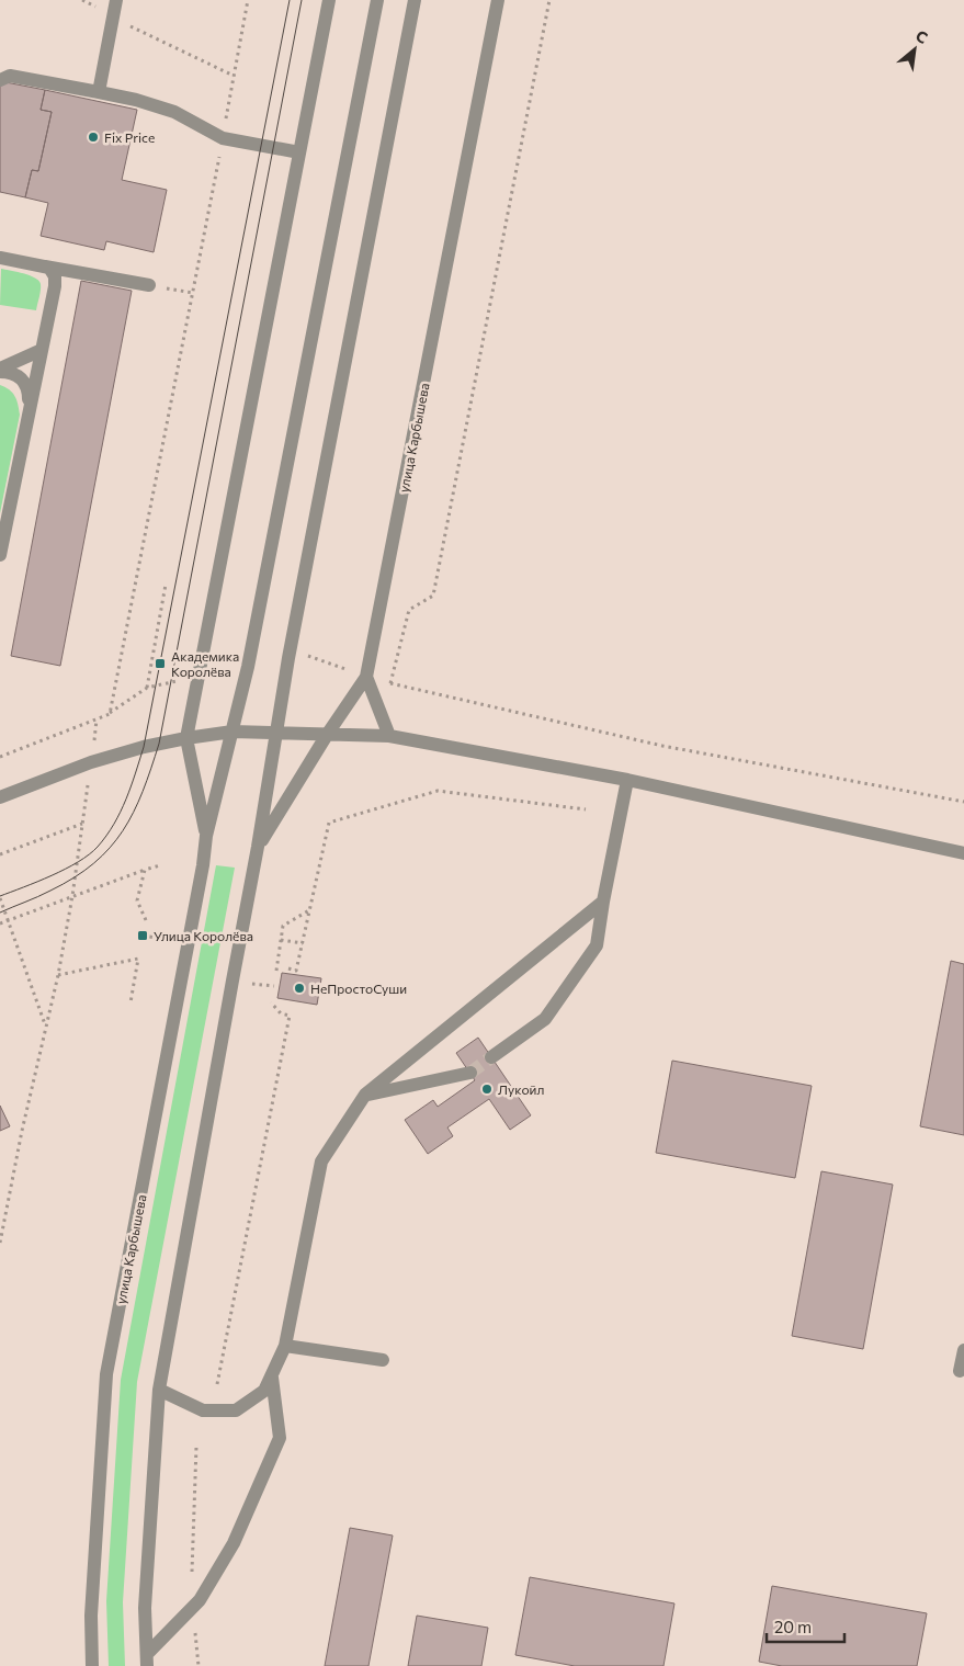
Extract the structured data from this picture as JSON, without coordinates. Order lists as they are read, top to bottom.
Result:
{
  "streets": {
    "street": ["улица Карбышева"]
  },
  "places": {
    "other": ["Fix Price", "НеПростоСуши", "Лукойл"],
    "transit": ["Академика Королёва", "Улица Королёва"]
  },
  "scale_bar": "20 m",
  "north": "top right"
}
